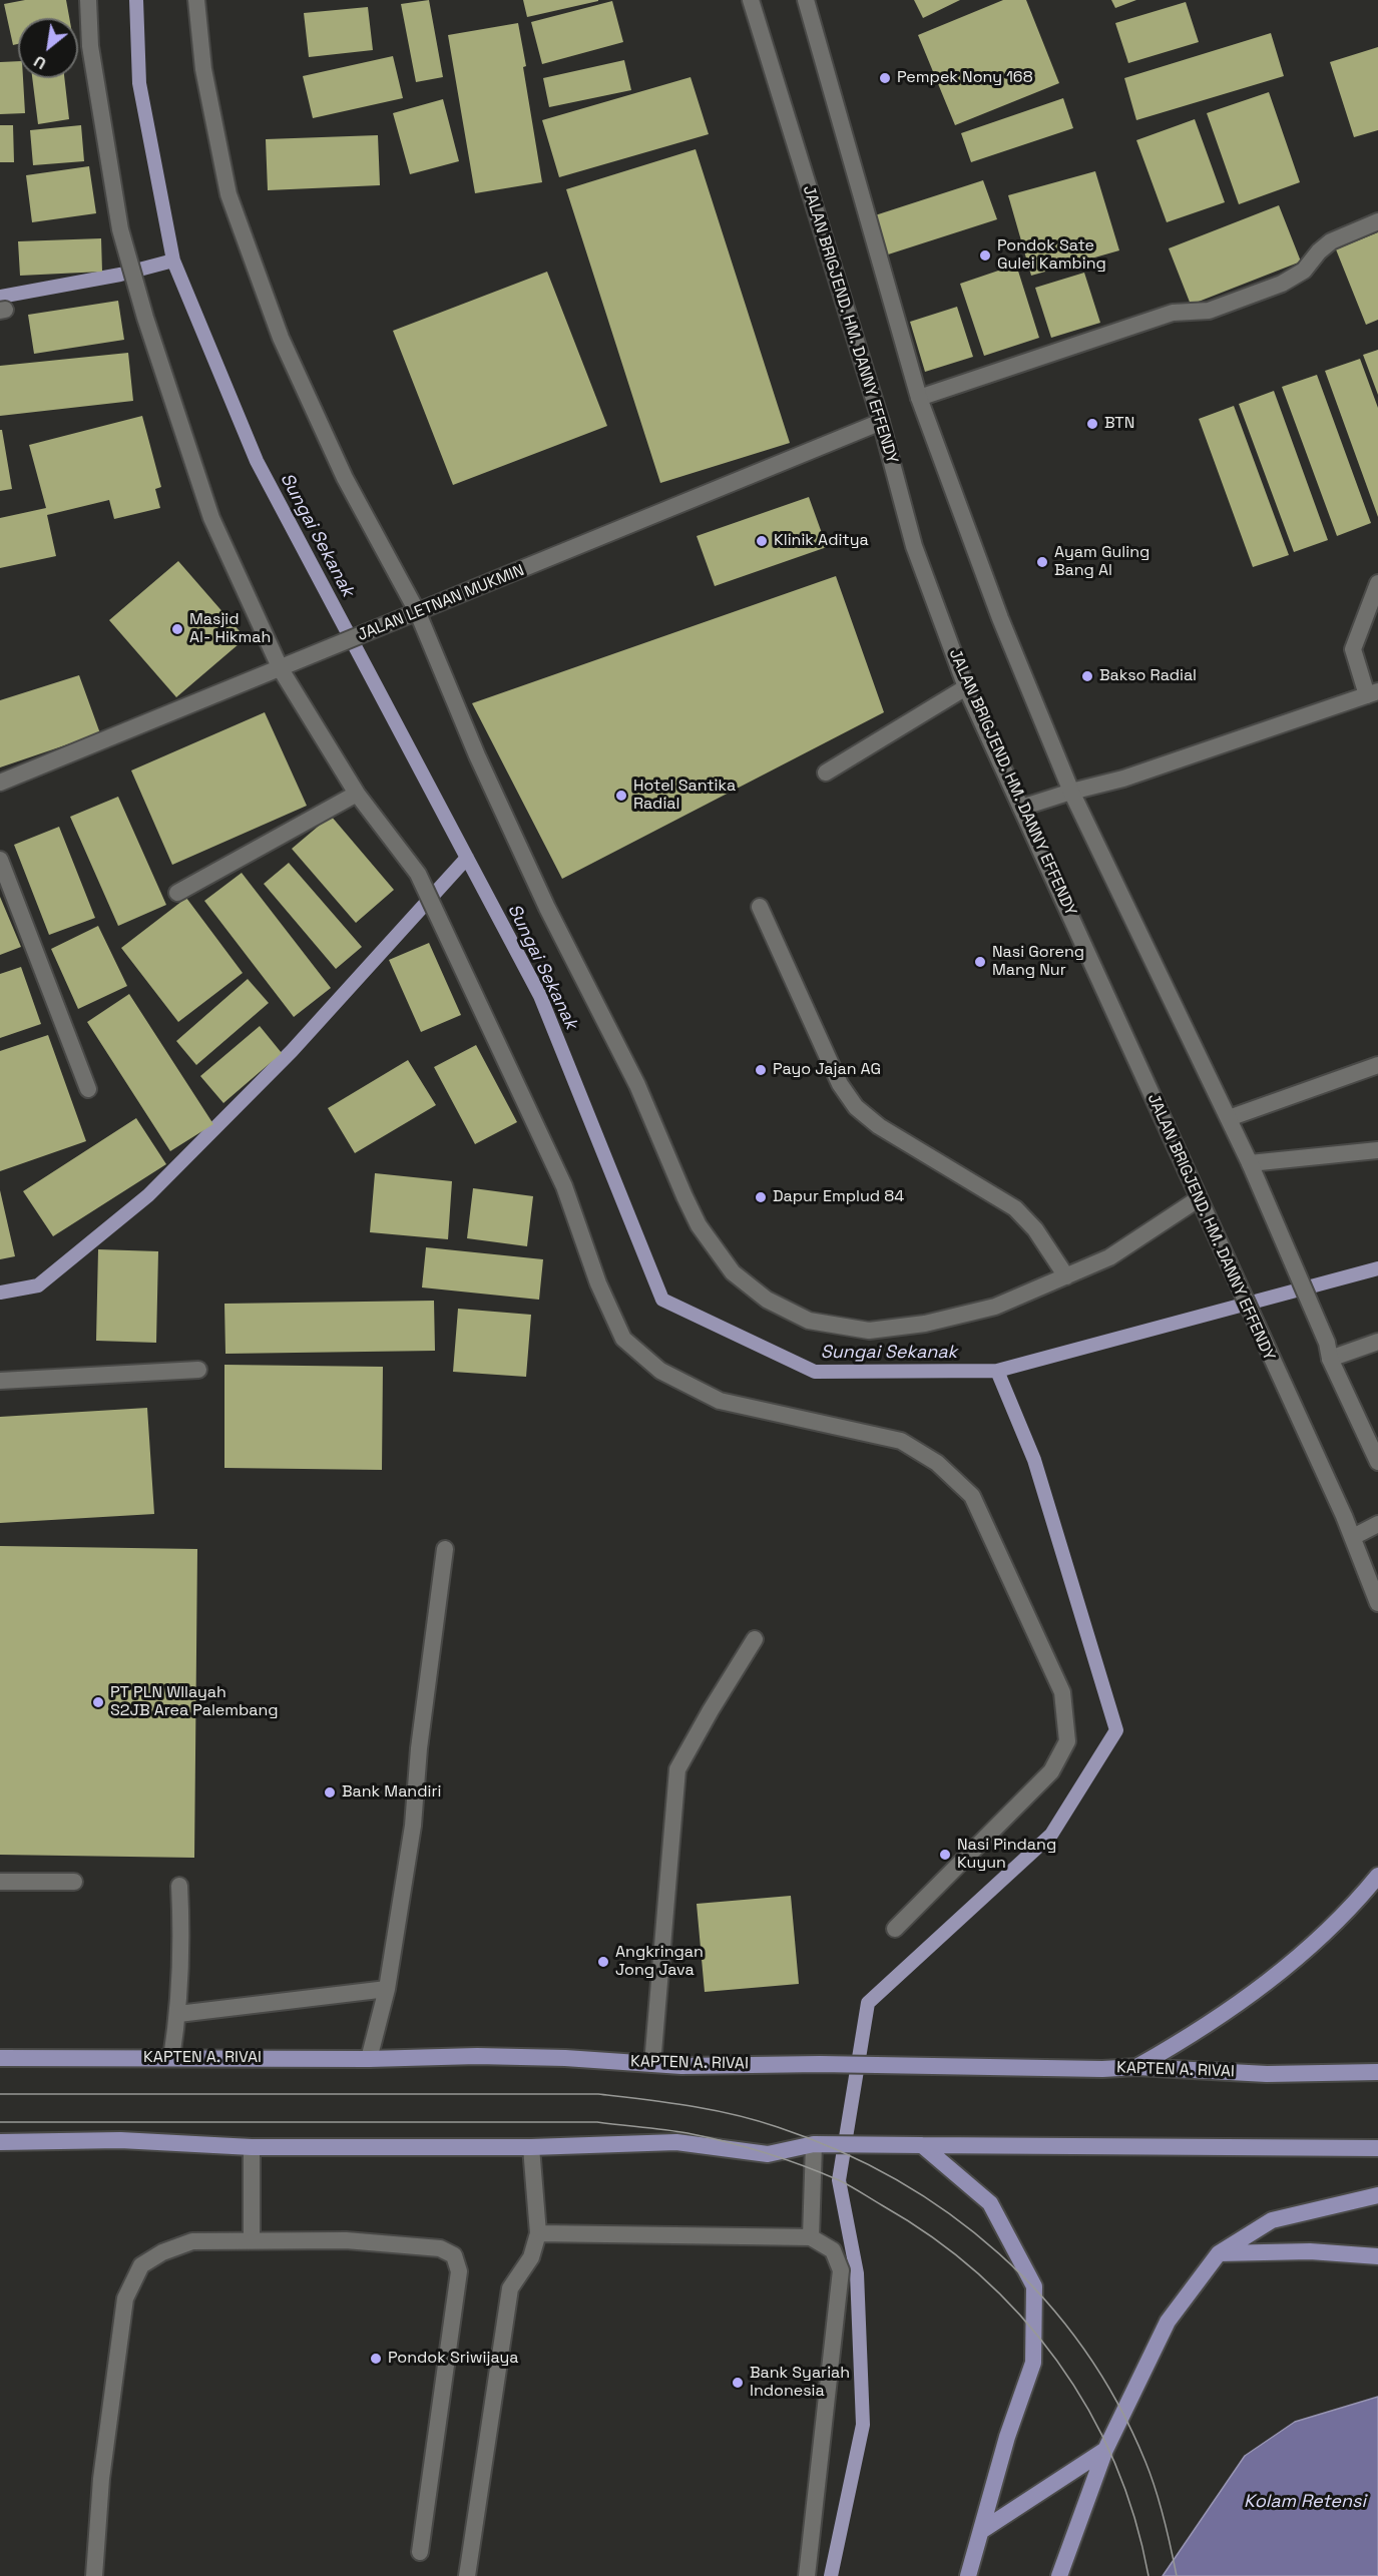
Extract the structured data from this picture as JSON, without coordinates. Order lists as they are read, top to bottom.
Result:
{
  "streets": {
    "main road": ["KAPTEN A. RIVAI"],
    "street": ["JALAN BRIGJEND. HM. DANNY EFFENDY", "JALAN LETNAN MUKMIN"]
  },
  "crossings": [
    ["JALAN BRIGJEND. HM. DANNY EFFENDY", "JALAN LETNAN MUKMIN"]
  ],
  "water": ["Sungai Sekanak", "Kolam Retensi"],
  "places": [
    "Pempek Nony 168",
    "Pondok Sate Gulei Kambing",
    "BTN",
    "Klinik Aditya",
    "Ayam Guling Bang Al",
    "Masjid Al- Hikmah",
    "Bakso Radial",
    "Hotel Santika Radial",
    "Nasi Goreng Mang Nur",
    "Payo Jajan AG",
    "Dapur Emplud 84",
    "PT PLN WIlayah S2JB Area Palembang",
    "Bank Mandiri",
    "Nasi Pindang Kuyun",
    "Angkringan Jong Java",
    "Pondok Sriwijaya",
    "Bank Syariah Indonesia"
  ],
  "north": "bottom left"
}
